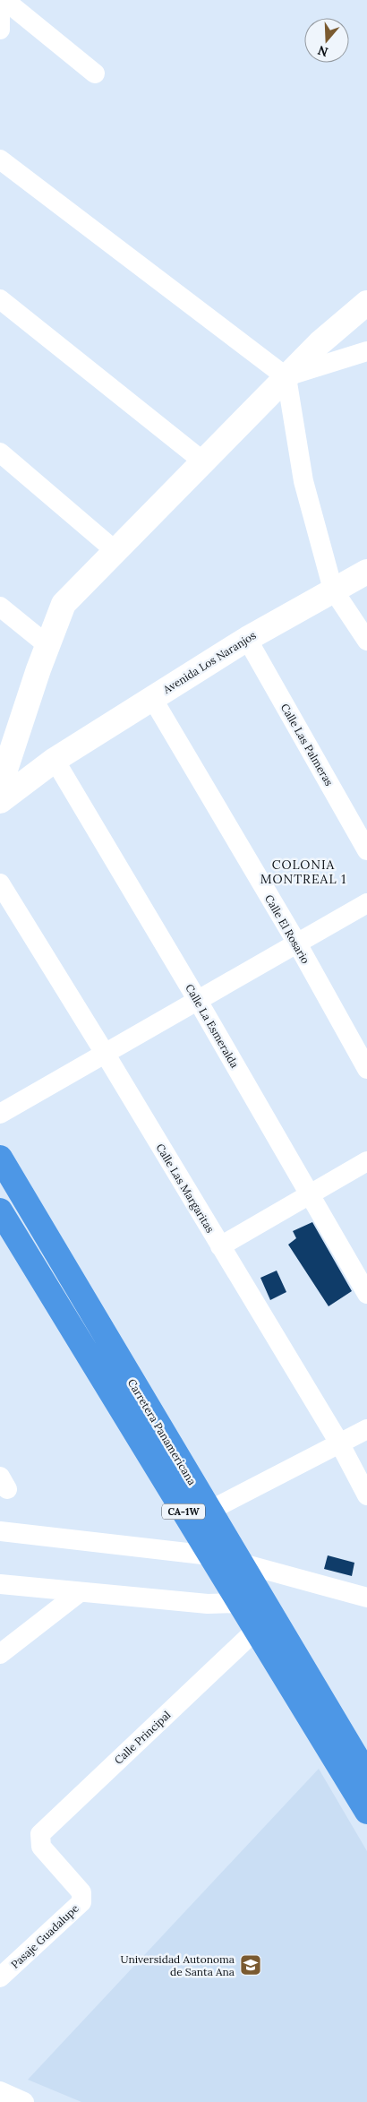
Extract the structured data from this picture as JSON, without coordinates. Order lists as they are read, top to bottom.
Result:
{
  "streets": {
    "highway": ["Carretera Panamericana", "CA-1W"],
    "street": [
      "Avenida Los Naranjos",
      "Calle Las Palmeras",
      "Calle El Rosario",
      "Calle La Esmeralda",
      "Calle Las Margaritas",
      "Calle Principal",
      "Pasaje Guadalupe"
    ]
  },
  "crossings": [
    ["Avenida Los Naranjos", "Calle Las Palmeras"],
    ["Avenida Los Naranjos", "Calle El Rosario"],
    ["Avenida Los Naranjos", "Calle La Esmeralda"],
    ["Carretera Panamericana", "Calle Principal"],
    ["Calle Principal", "Pasaje Guadalupe"]
  ],
  "districts": ["COLONIA MONTREAL 1"],
  "places": {
    "school or university": ["Universidad Autonoma de Santa Ana"]
  },
  "north": "bottom"
}
